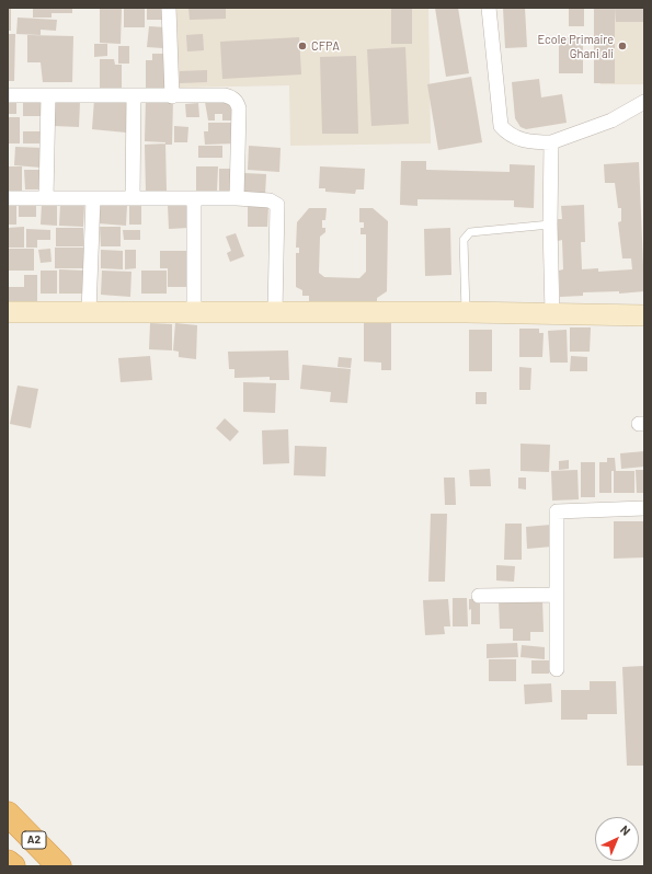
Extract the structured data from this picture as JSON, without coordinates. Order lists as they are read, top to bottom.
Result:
{
  "streets": {
    "highway": ["A2"]
  },
  "places": ["CFPA", "Ecole Primaire Ghani ali"],
  "north": "top right"
}
